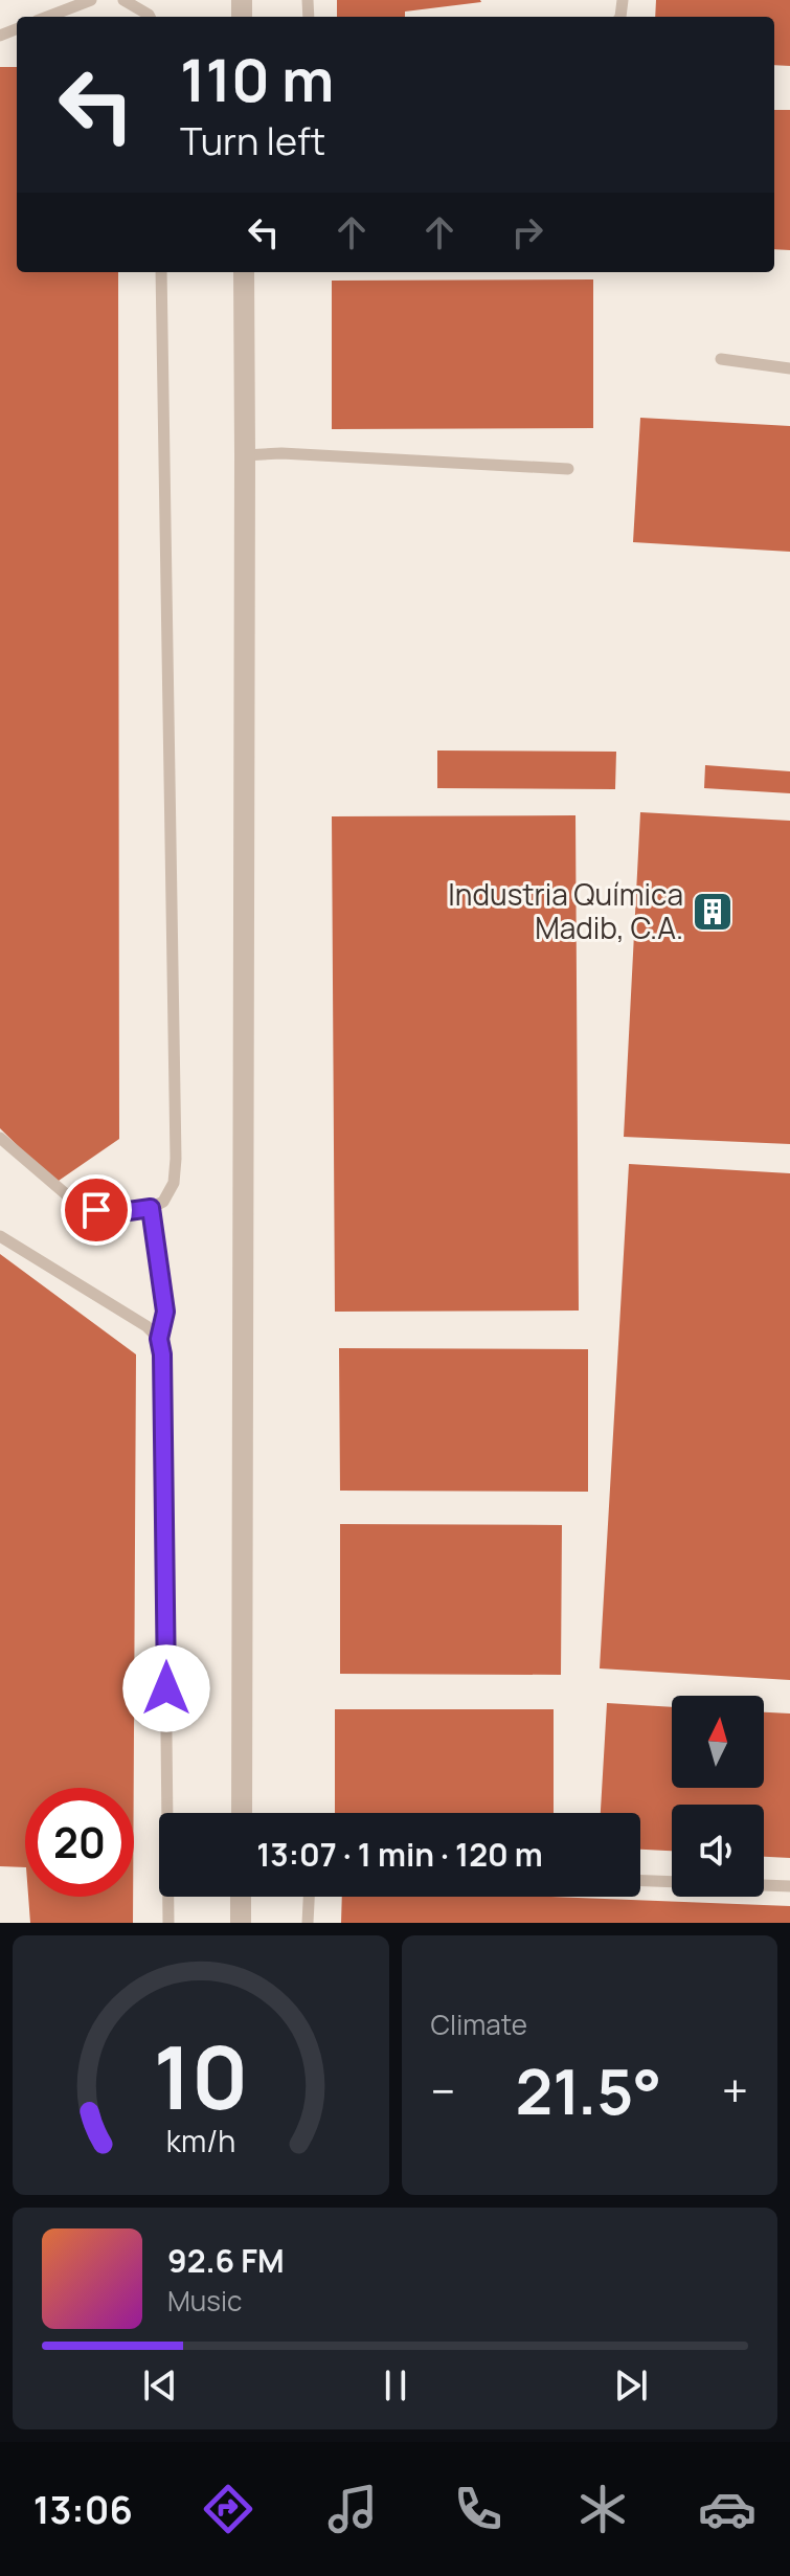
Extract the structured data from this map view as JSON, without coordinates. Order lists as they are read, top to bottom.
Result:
{
  "places": {
    "building": ["Industria Química Madib, C.A."]
  },
  "north": "top",
  "page": {
    "turn": ["110 m", "Turn left"],
    "limit": "20",
    "trip": "13:07 · 1 min · 120 m",
    "tile": "Climate",
    "heat": ["−", "21.5°", "+"],
    "song": ["92.6 FM", "Music"],
    "tabs": "13:06",
    "gauge": ["10", "km/h"]
  }
}
